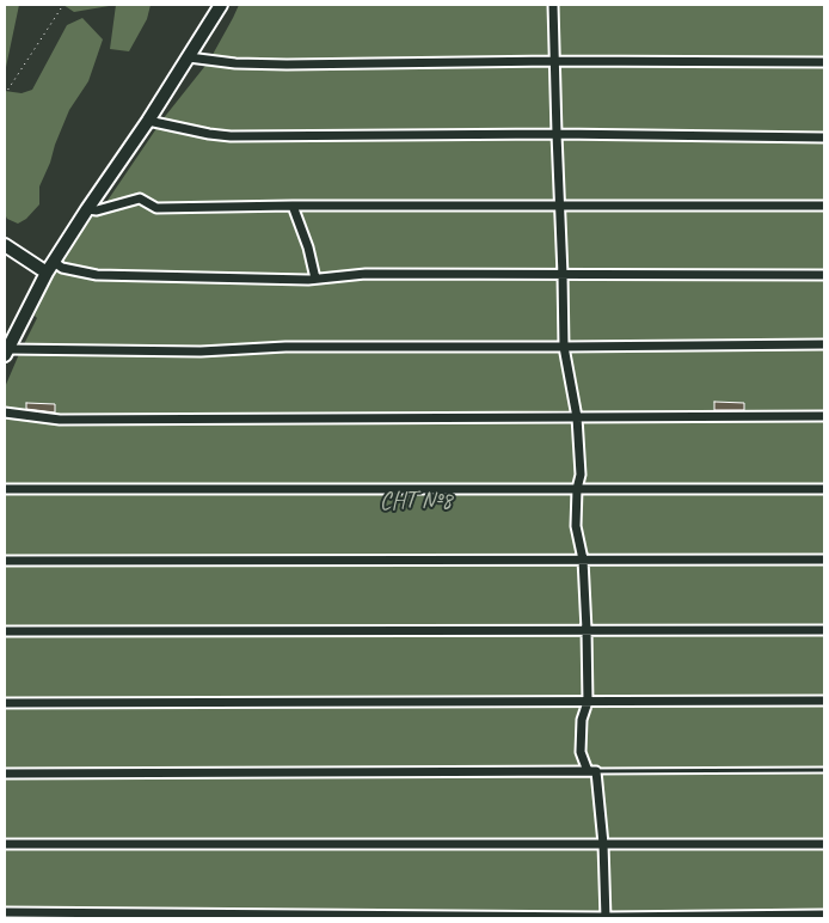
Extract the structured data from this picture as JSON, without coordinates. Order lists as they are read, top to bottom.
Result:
{
  "parks": ["СНТ №8"]
}
